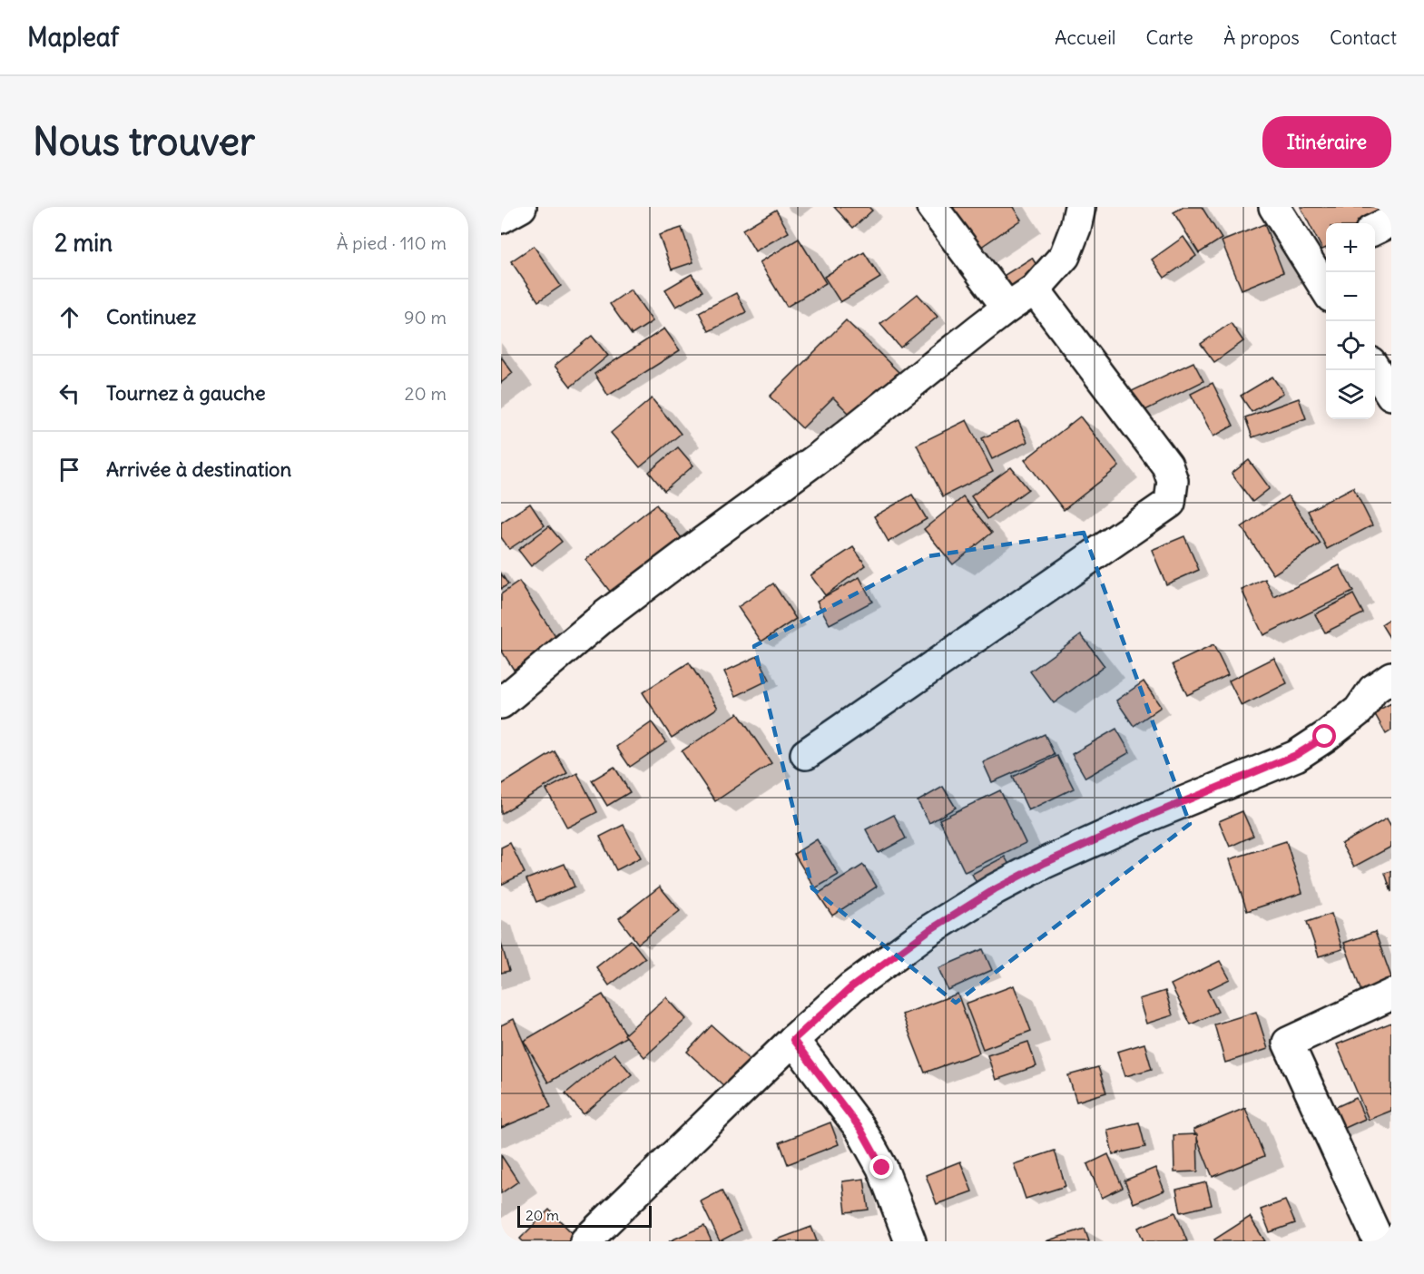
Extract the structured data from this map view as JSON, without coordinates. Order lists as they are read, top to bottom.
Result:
{
  "scale_bar": "20 m",
  "page": {
    "header": "Mapleaf",
    "nav": [
      "Accueil",
      "Carte",
      "À propos",
      "Contact"
    ],
    "buttons": "Itinéraire",
    "title": "Nous trouver",
    "heading": ["2 min", "À pied · 110 m"],
    "map_buttons": ["+", "−"],
    "list": [
      ["Continuez", "90 m"],
      ["Tournez à gauche", "20 m"],
      "Arrivée à destination"
    ],
    "scale": "20 m"
  }
}
